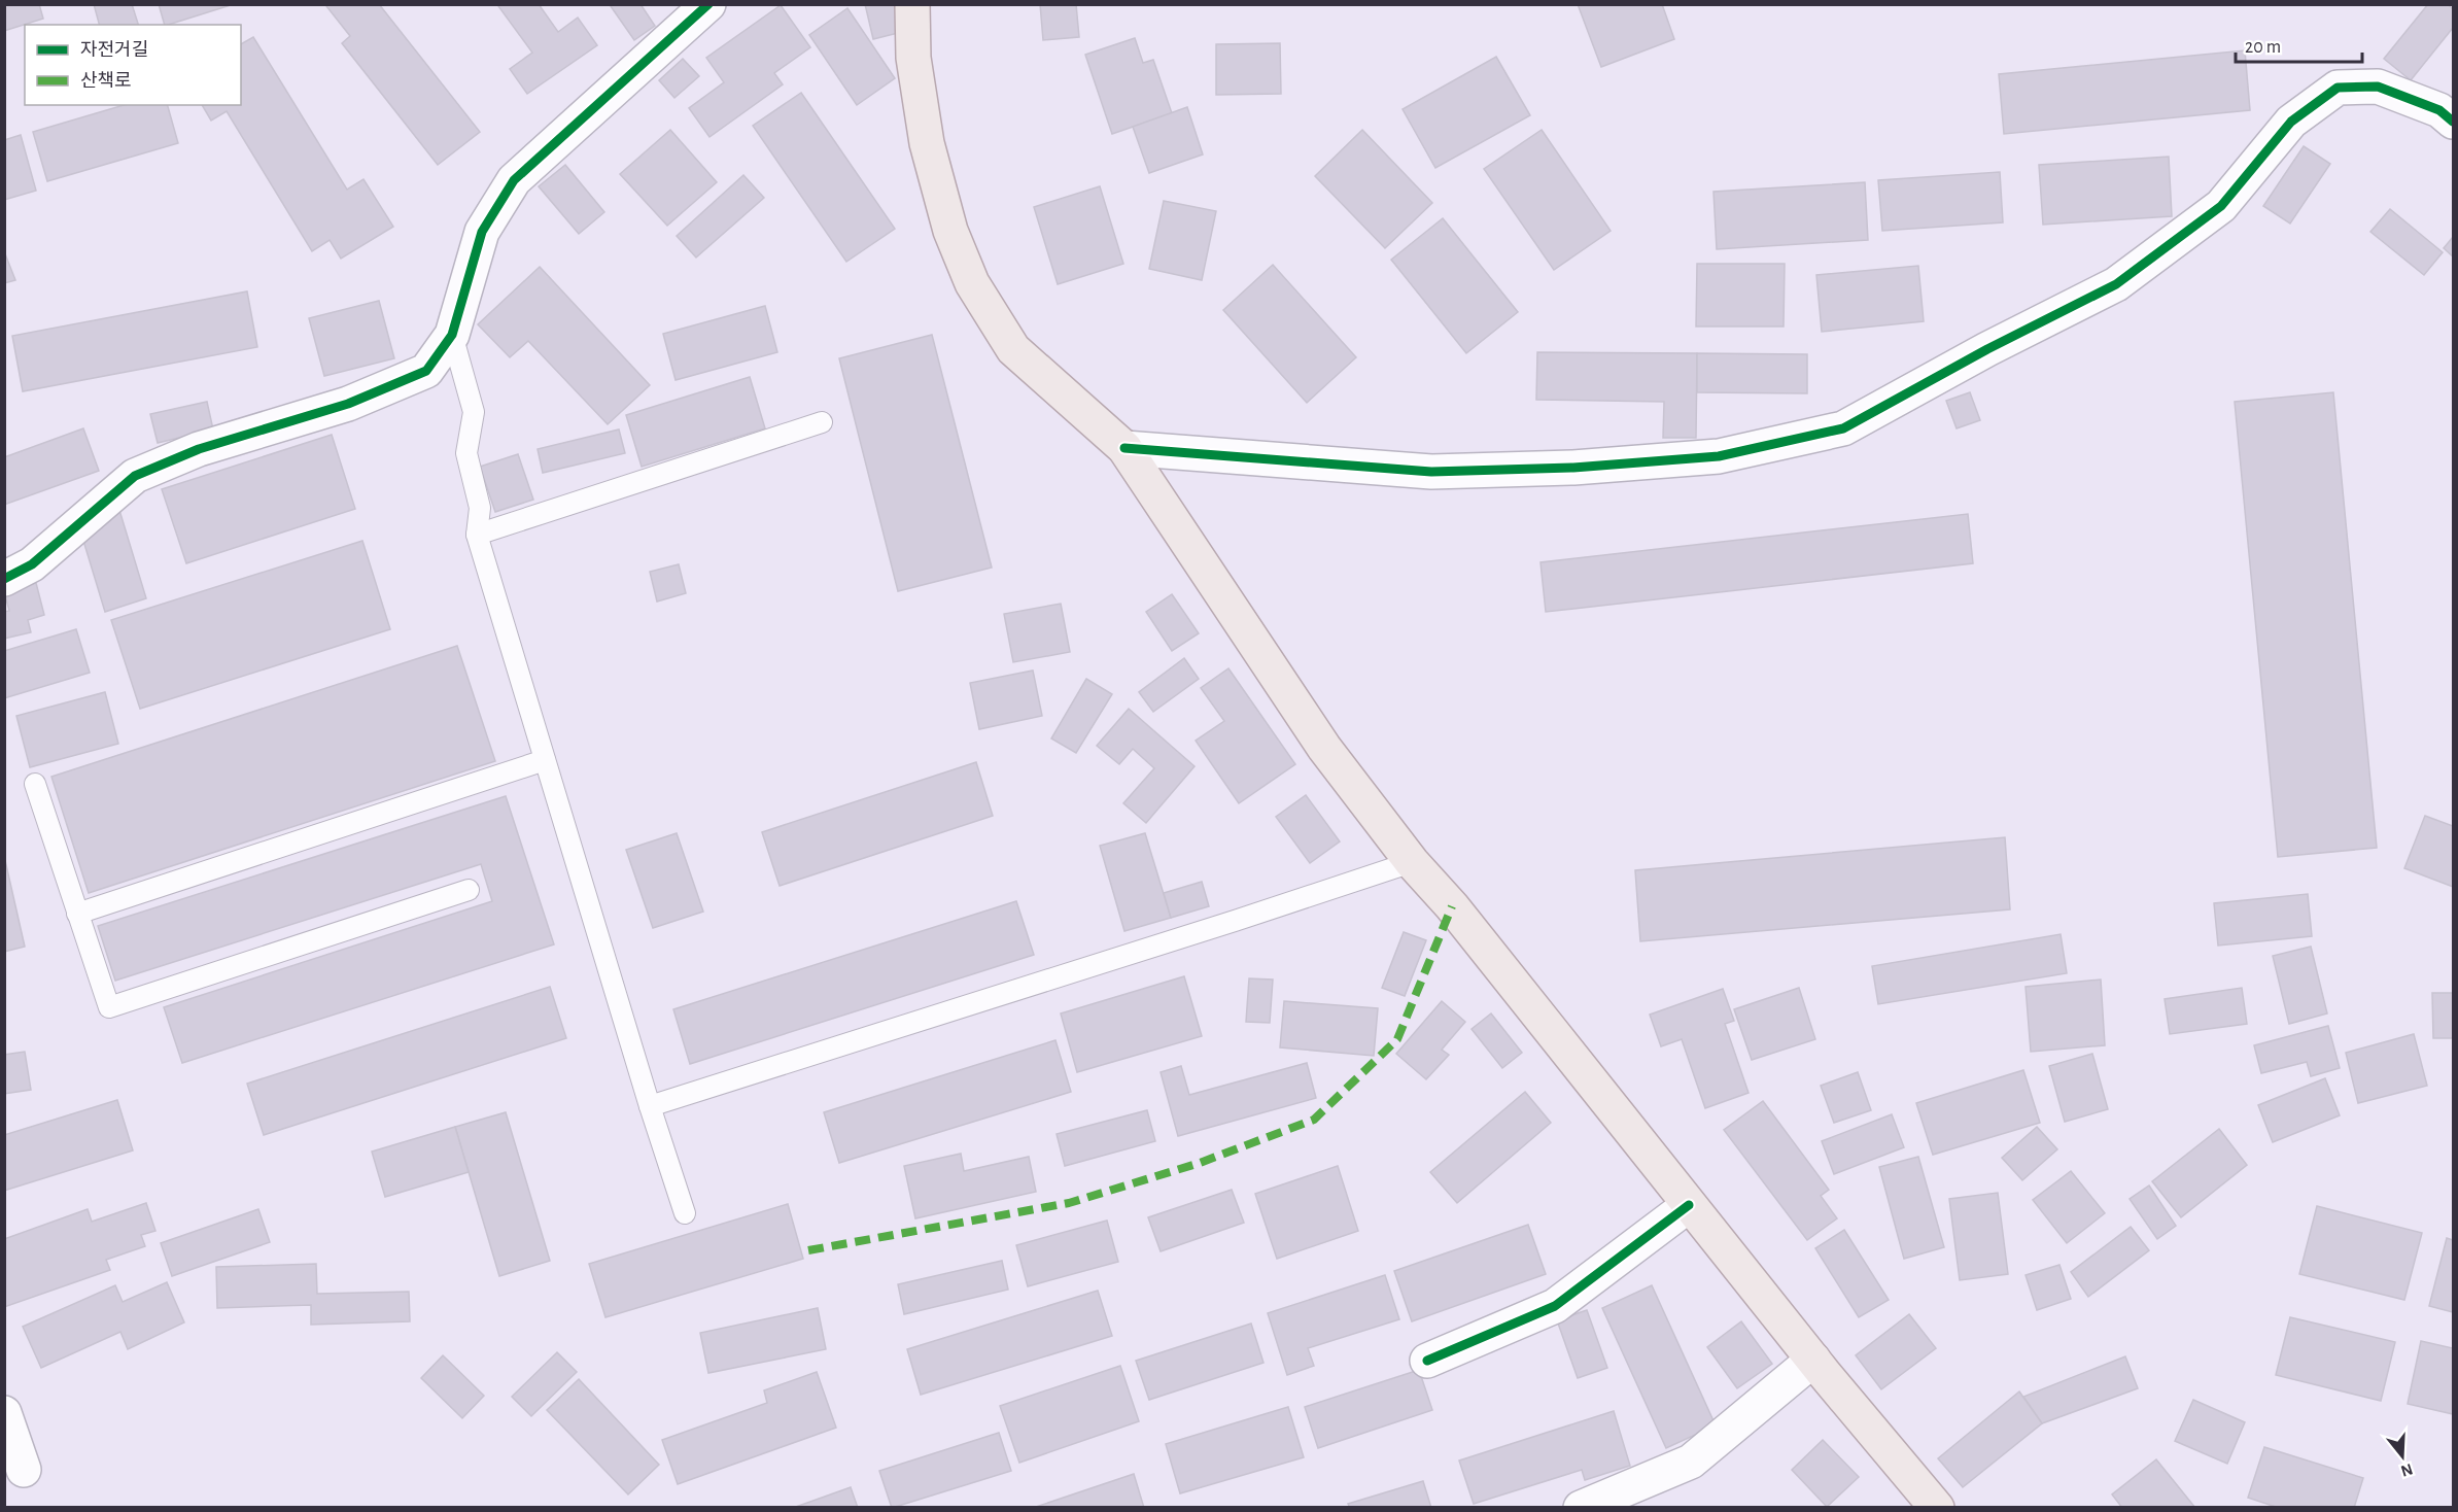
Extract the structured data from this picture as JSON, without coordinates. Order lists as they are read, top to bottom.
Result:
{
  "legend": ["자전거길", "산책로"],
  "scale_bar": "20 m",
  "north": "bottom"
}
